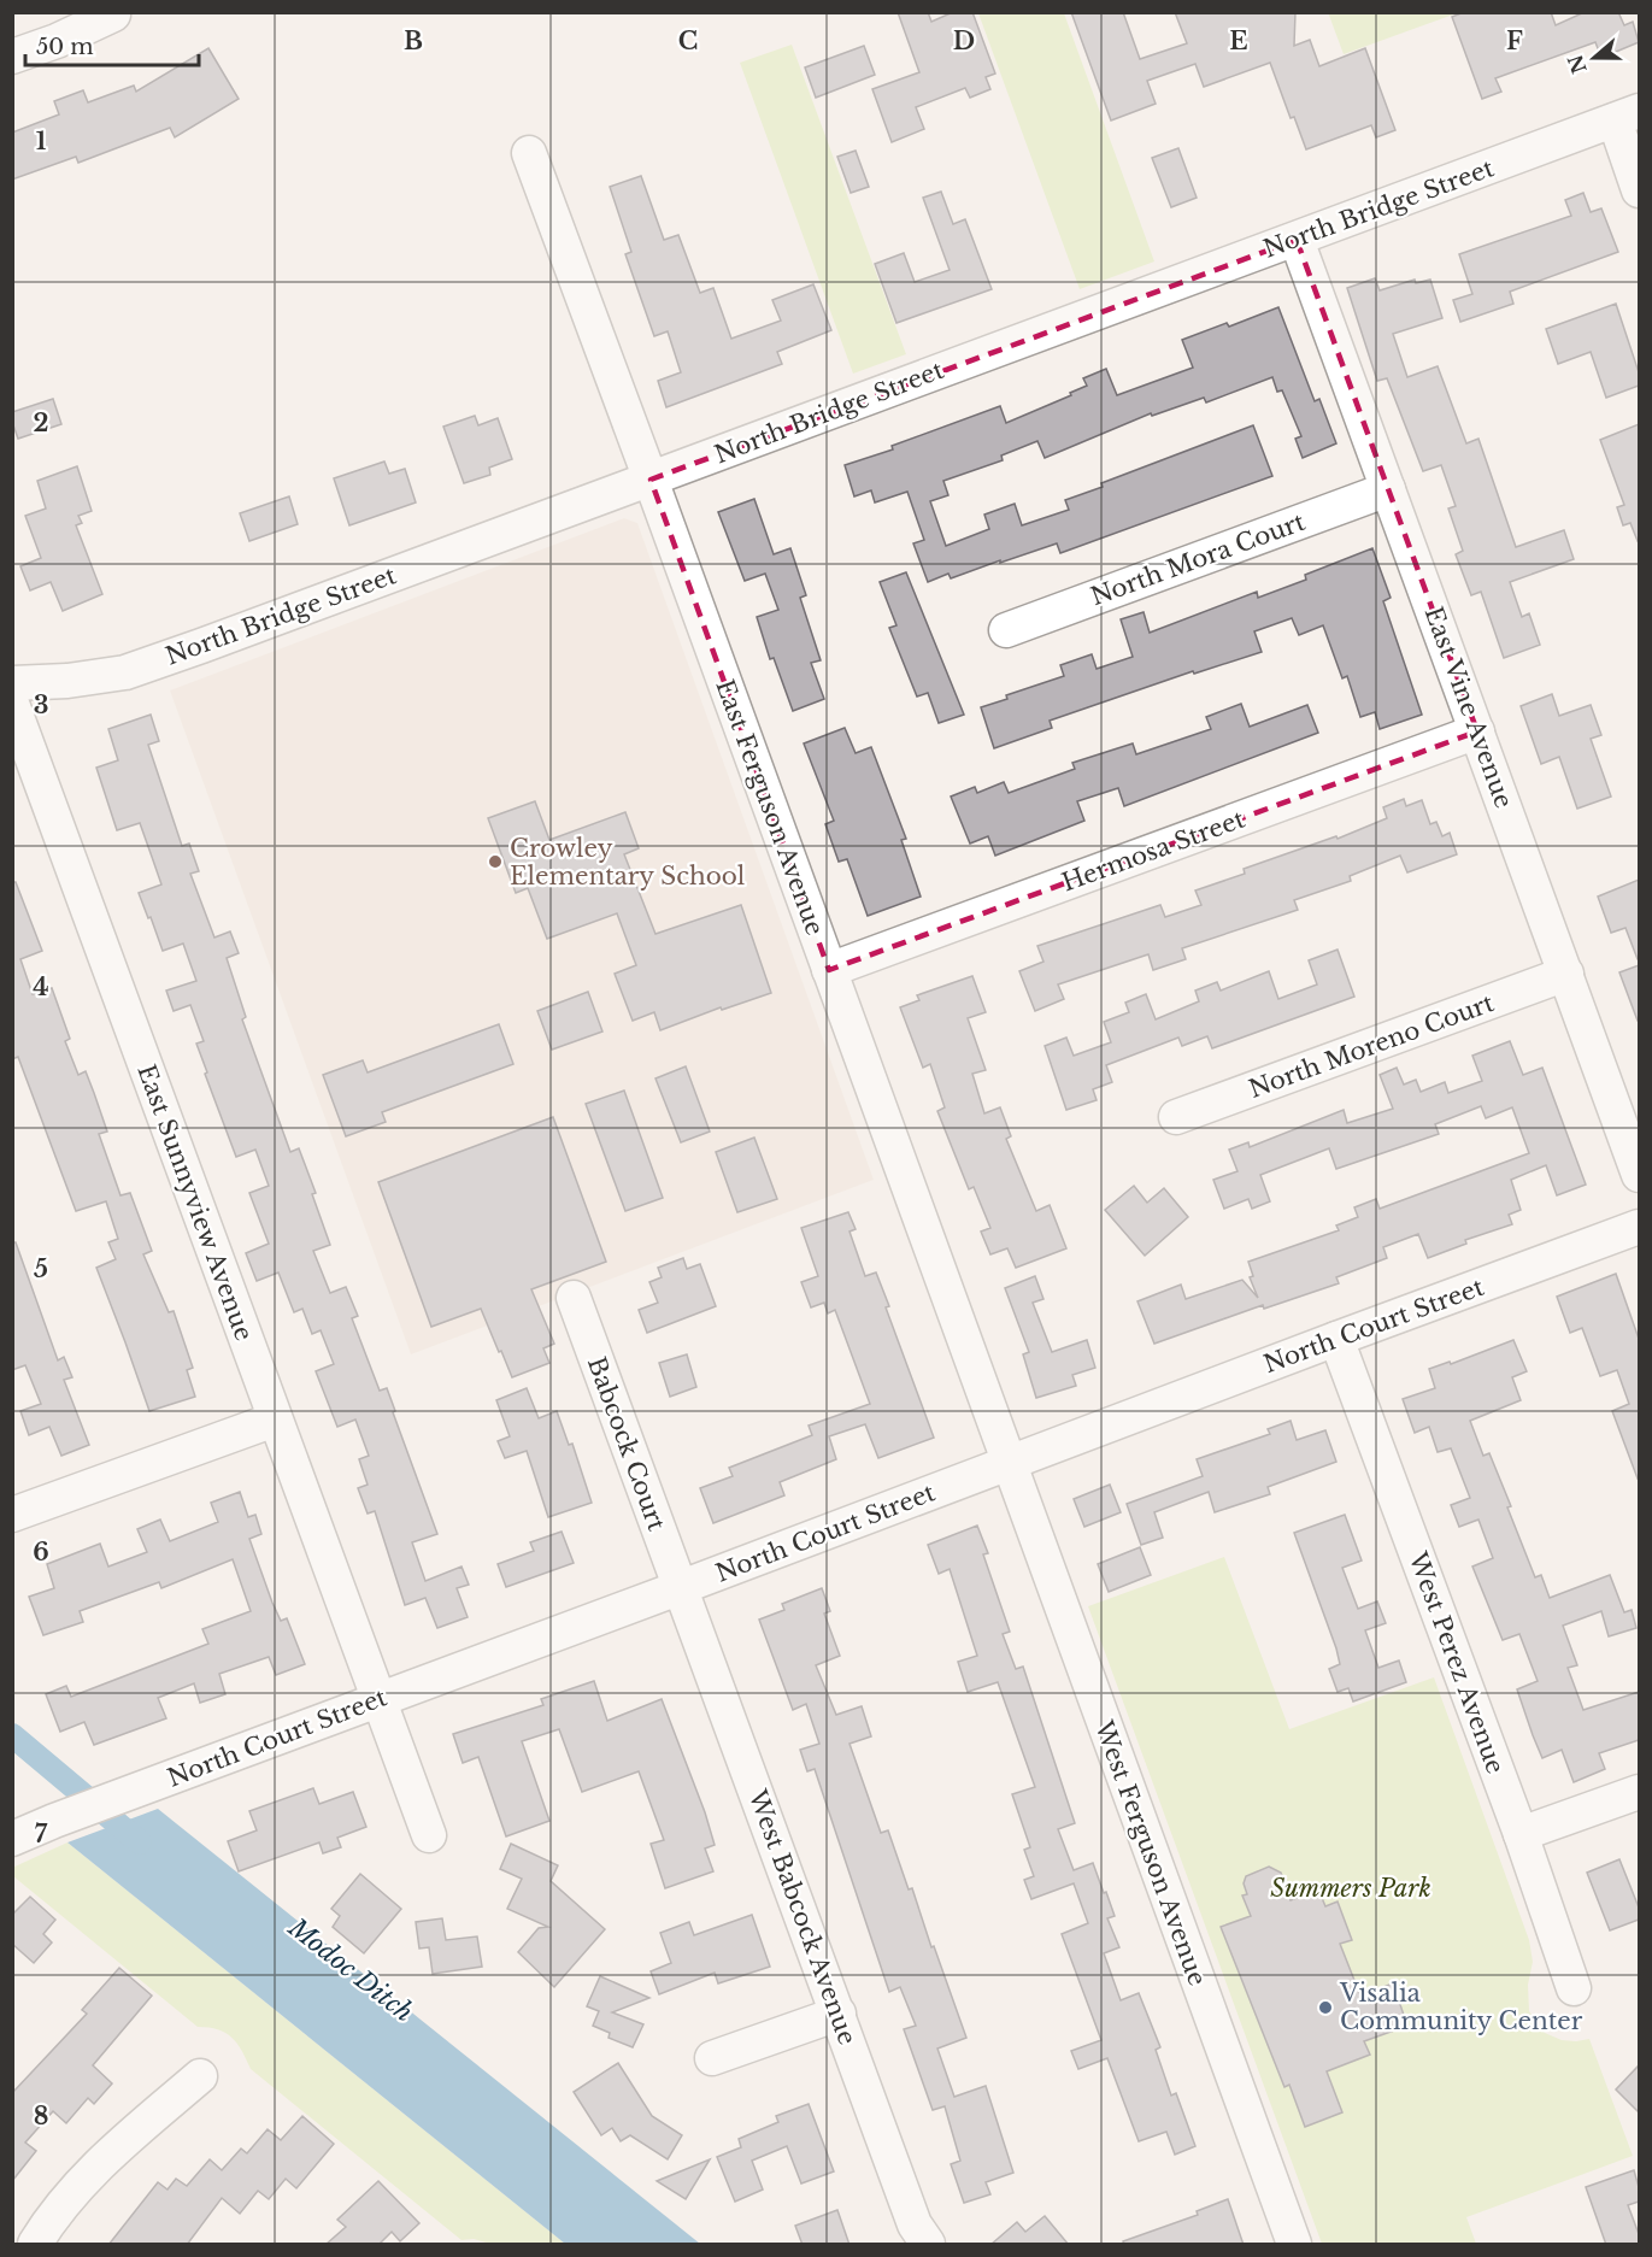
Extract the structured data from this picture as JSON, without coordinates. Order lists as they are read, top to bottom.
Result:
{
  "streets": {
    "street": [
      "North Bridge Street",
      "North Mora Court",
      "East Vine Avenue",
      "East Ferguson Avenue",
      "Hermosa Street",
      "North Moreno Court",
      "East Sunnyview Avenue",
      "North Court Street",
      "Babcock Court",
      "West Perez Avenue",
      "West Ferguson Avenue",
      "West Babcock Avenue"
    ]
  },
  "crossings": [
    ["North Bridge Street", "East Vine Avenue"],
    ["North Bridge Street", "East Ferguson Avenue"],
    ["North Mora Court", "East Vine Avenue"],
    ["East Vine Avenue", "Hermosa Street"],
    ["East Vine Avenue", "North Moreno Court"],
    ["East Ferguson Avenue", "Hermosa Street"],
    ["East Ferguson Avenue", "North Court Street"],
    ["East Ferguson Avenue", "West Ferguson Avenue"],
    ["East Sunnyview Avenue", "North Court Street"],
    ["North Court Street", "Babcock Court"],
    ["North Court Street", "West Perez Avenue"],
    ["North Court Street", "West Ferguson Avenue"],
    ["North Court Street", "West Babcock Avenue"],
    ["Babcock Court", "West Babcock Avenue"]
  ],
  "water": ["Modoc Ditch"],
  "parks": ["Summers Park"],
  "places": ["Crowley Elementary School", "Visalia Community Center"],
  "scale_bar": "50 m",
  "north": "left",
  "grid": {
    "columns": [
      "B",
      "C",
      "D",
      "E",
      "F"
    ],
    "rows": [
      "1",
      "2",
      "3",
      "4",
      "5",
      "6",
      "7",
      "8"
    ]
  }
}
